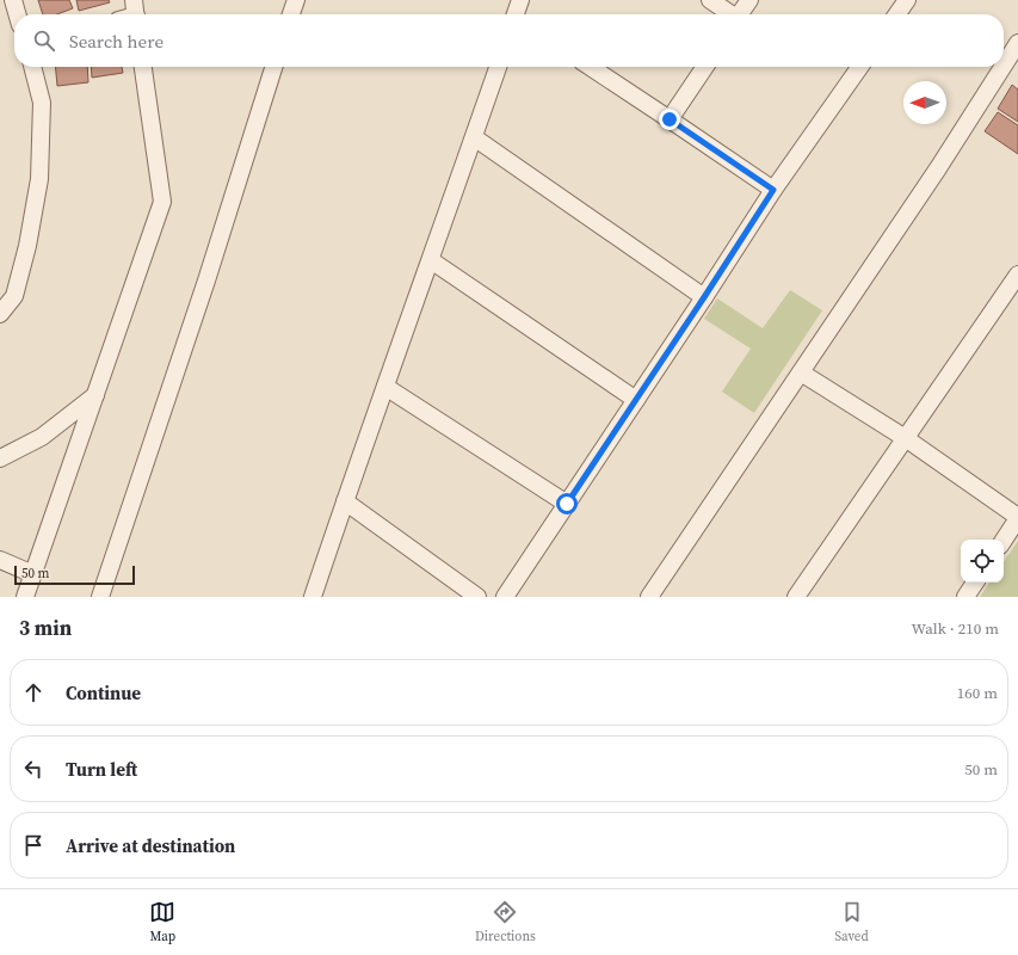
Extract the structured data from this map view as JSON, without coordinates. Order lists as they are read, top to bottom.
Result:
{
  "scale_bar": "50 m",
  "north": "left",
  "page": {
    "search": "Search here",
    "scale": "50 m",
    "heading": ["3 min", "Walk · 210 m"],
    "list": [
      ["Continue", "160 m"],
      ["Turn left", "50 m"],
      "Arrive at destination"
    ],
    "nav": ["Map", "Directions", "Saved"]
  }
}
